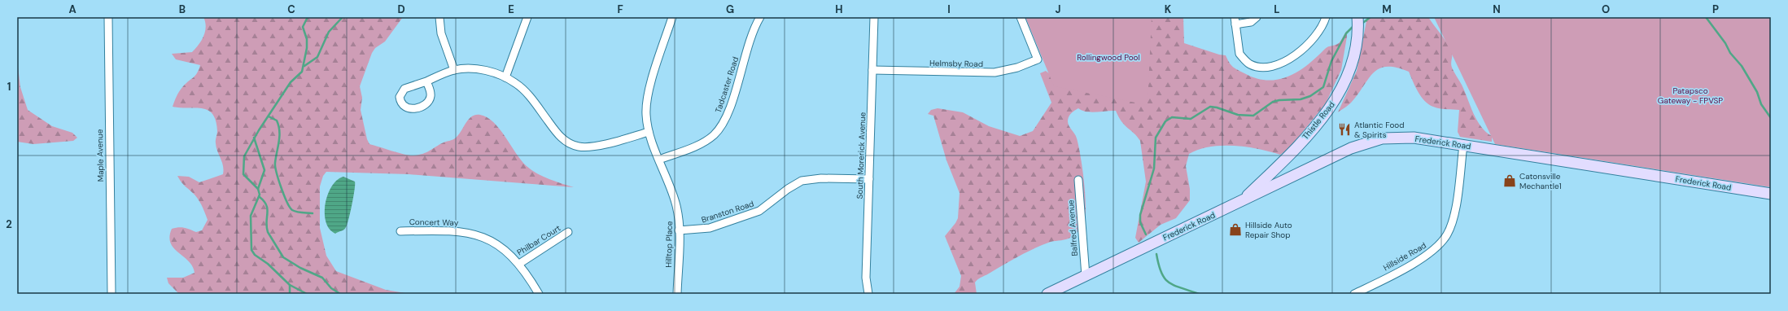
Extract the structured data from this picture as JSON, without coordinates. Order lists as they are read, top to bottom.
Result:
{
  "streets": {
    "main road": ["Thistle Road", "Frederick Road"],
    "street": [
      "Helmsby Road",
      "Tadcaster Road",
      "Maple Avenue",
      "South Morerick Avenue",
      "Branston Road",
      "Concert Way",
      "Balfred Avenue",
      "Philbar Court",
      "Hilltop Place",
      "Hillside Road"
    ]
  },
  "crossings": [
    ["Helmsby Road", "South Morerick Avenue"],
    ["Tadcaster Road", "Hilltop Place"],
    ["Thistle Road", "Frederick Road"],
    ["Frederick Road", "Balfred Avenue"],
    ["Frederick Road", "Hillside Road"],
    ["South Morerick Avenue", "Branston Road"],
    ["Branston Road", "Hilltop Place"],
    ["Concert Way", "Philbar Court"]
  ],
  "parks": ["Rollingwood Pool", "Patapsco Gateway - FPVSP"],
  "places": {
    "restaurant": ["Atlantic Food & Spirits"],
    "shop": ["Catonsville Mechantle1", "Hillside Auto Repair Shop"]
  },
  "grid": {
    "columns": [
      "A",
      "B",
      "C",
      "D",
      "E",
      "F",
      "G",
      "H",
      "I",
      "J",
      "K",
      "L",
      "M",
      "N",
      "O",
      "P"
    ],
    "rows": ["1", "2"]
  }
}
